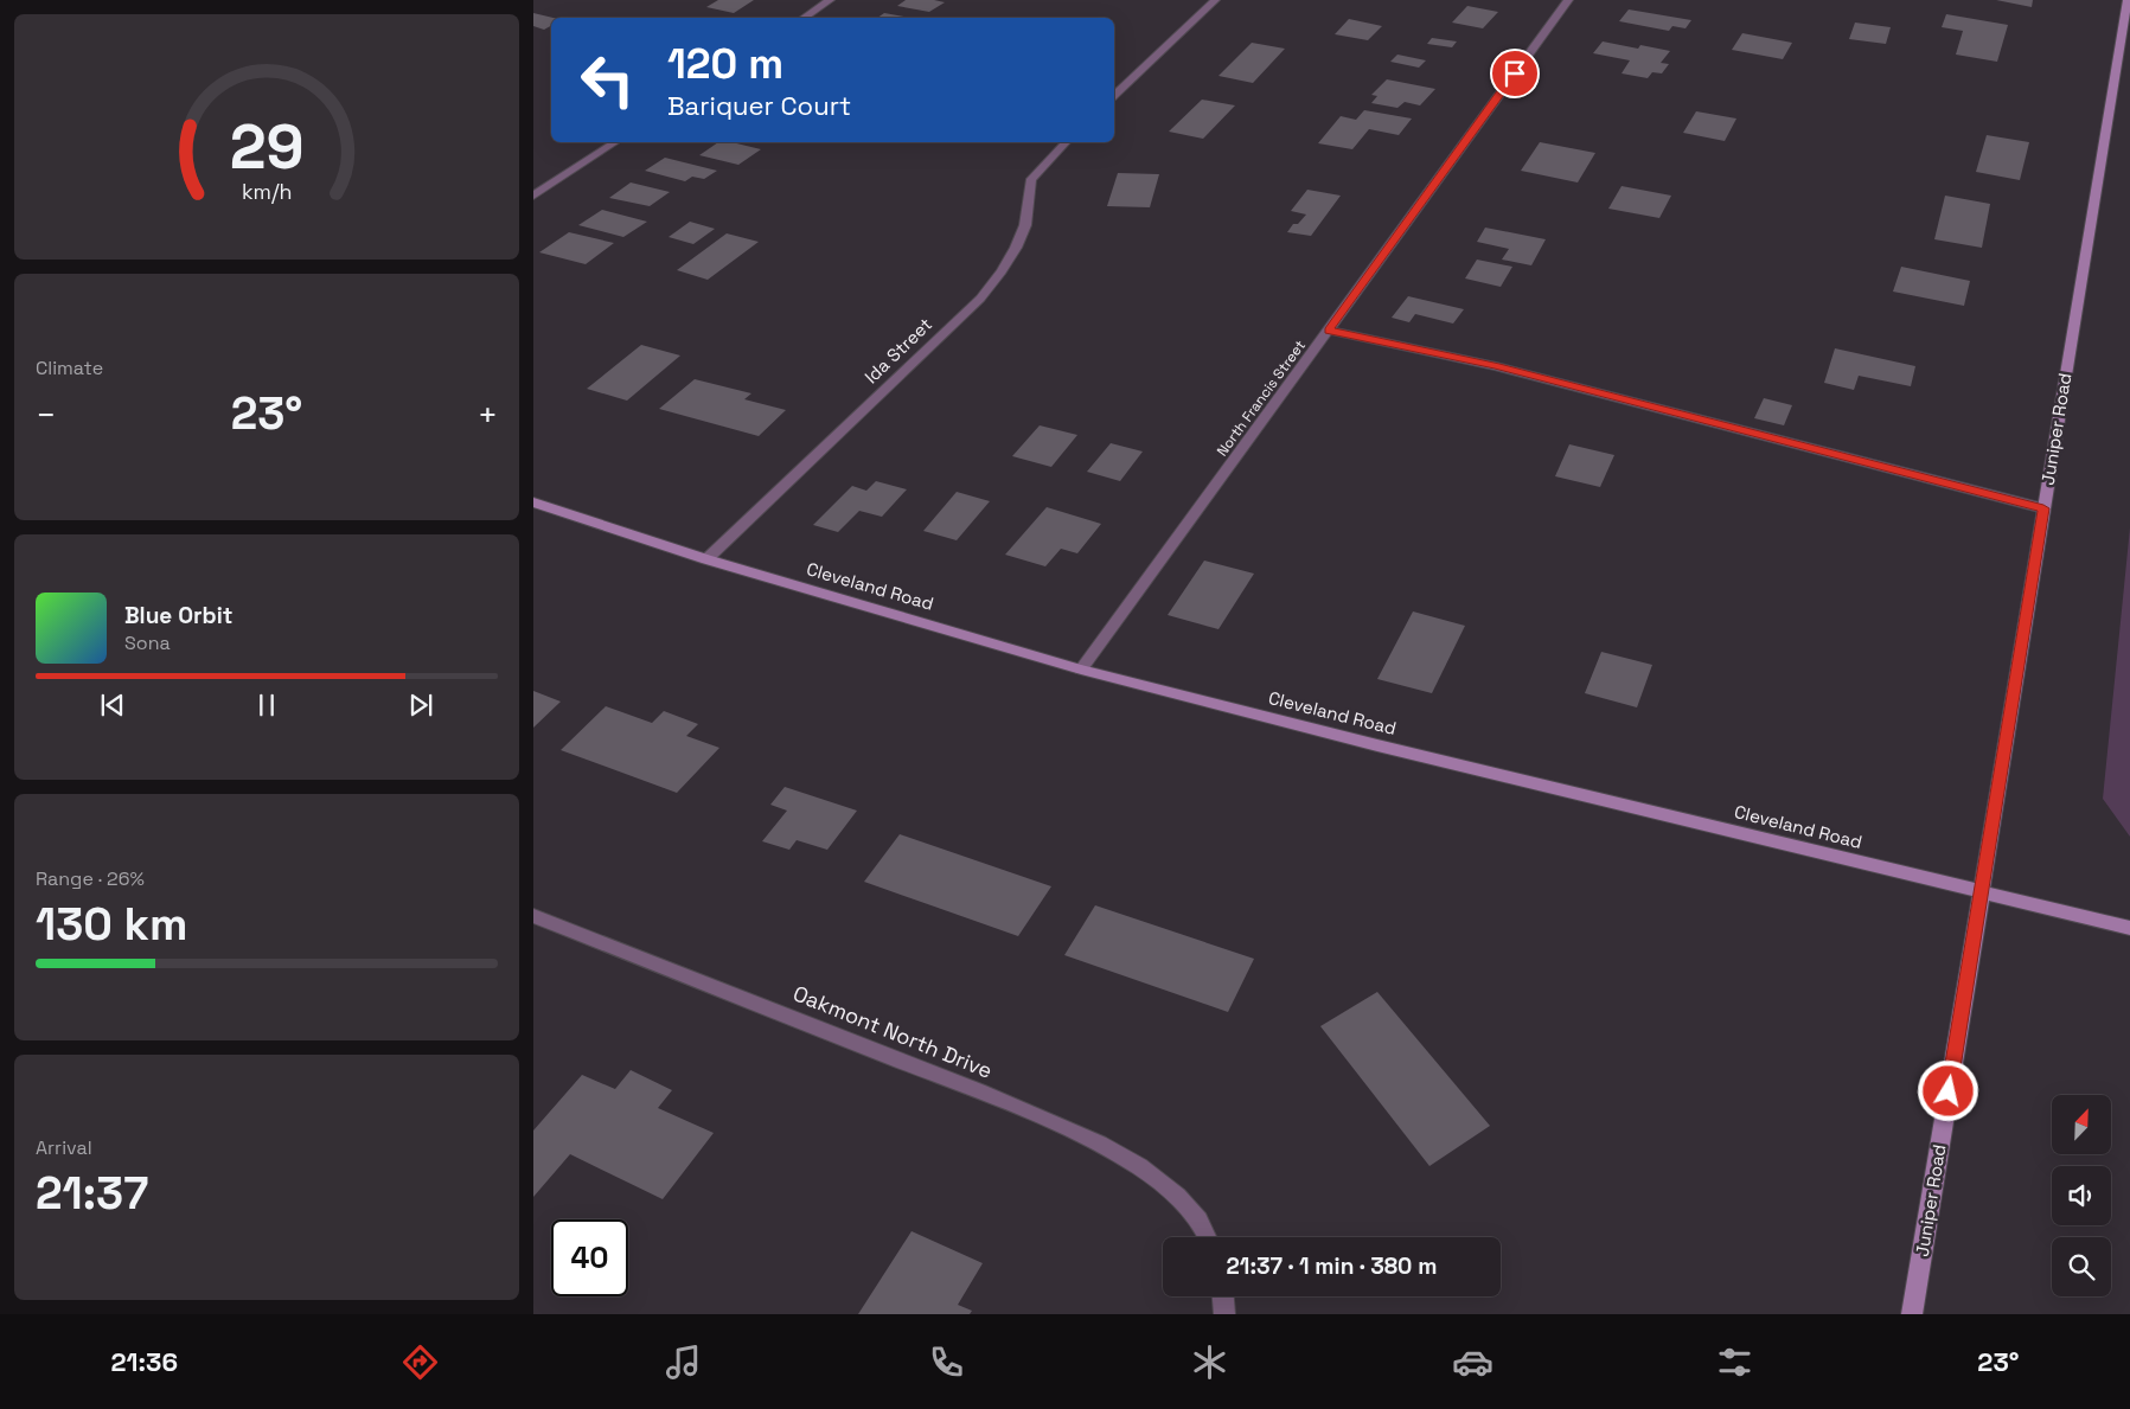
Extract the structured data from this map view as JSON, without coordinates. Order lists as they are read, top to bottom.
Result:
{
  "streets": {
    "street": [
      "Ida Street",
      "North Francis Street",
      "Juniper Road",
      "Cleveland Road",
      "Oakmont North Drive"
    ]
  },
  "crossings": [
    ["Ida Street", "Cleveland Road"],
    ["North Francis Street", "Cleveland Road"],
    ["Juniper Road", "Cleveland Road"]
  ],
  "north": "top right",
  "page": {
    "turn": ["120 m", "Bariquer Court"],
    "tile": [
      "Climate",
      ["Range · 26%", "130 km"],
      ["Arrival", "21:37"]
    ],
    "heat": ["−", "23°", "+"],
    "song": ["Blue Orbit", "Sona"],
    "limit": "40",
    "trip": "21:37 · 1 min · 380 m",
    "tabs": ["21:36", "23°"],
    "gauge": ["29", "km/h"]
  }
}
